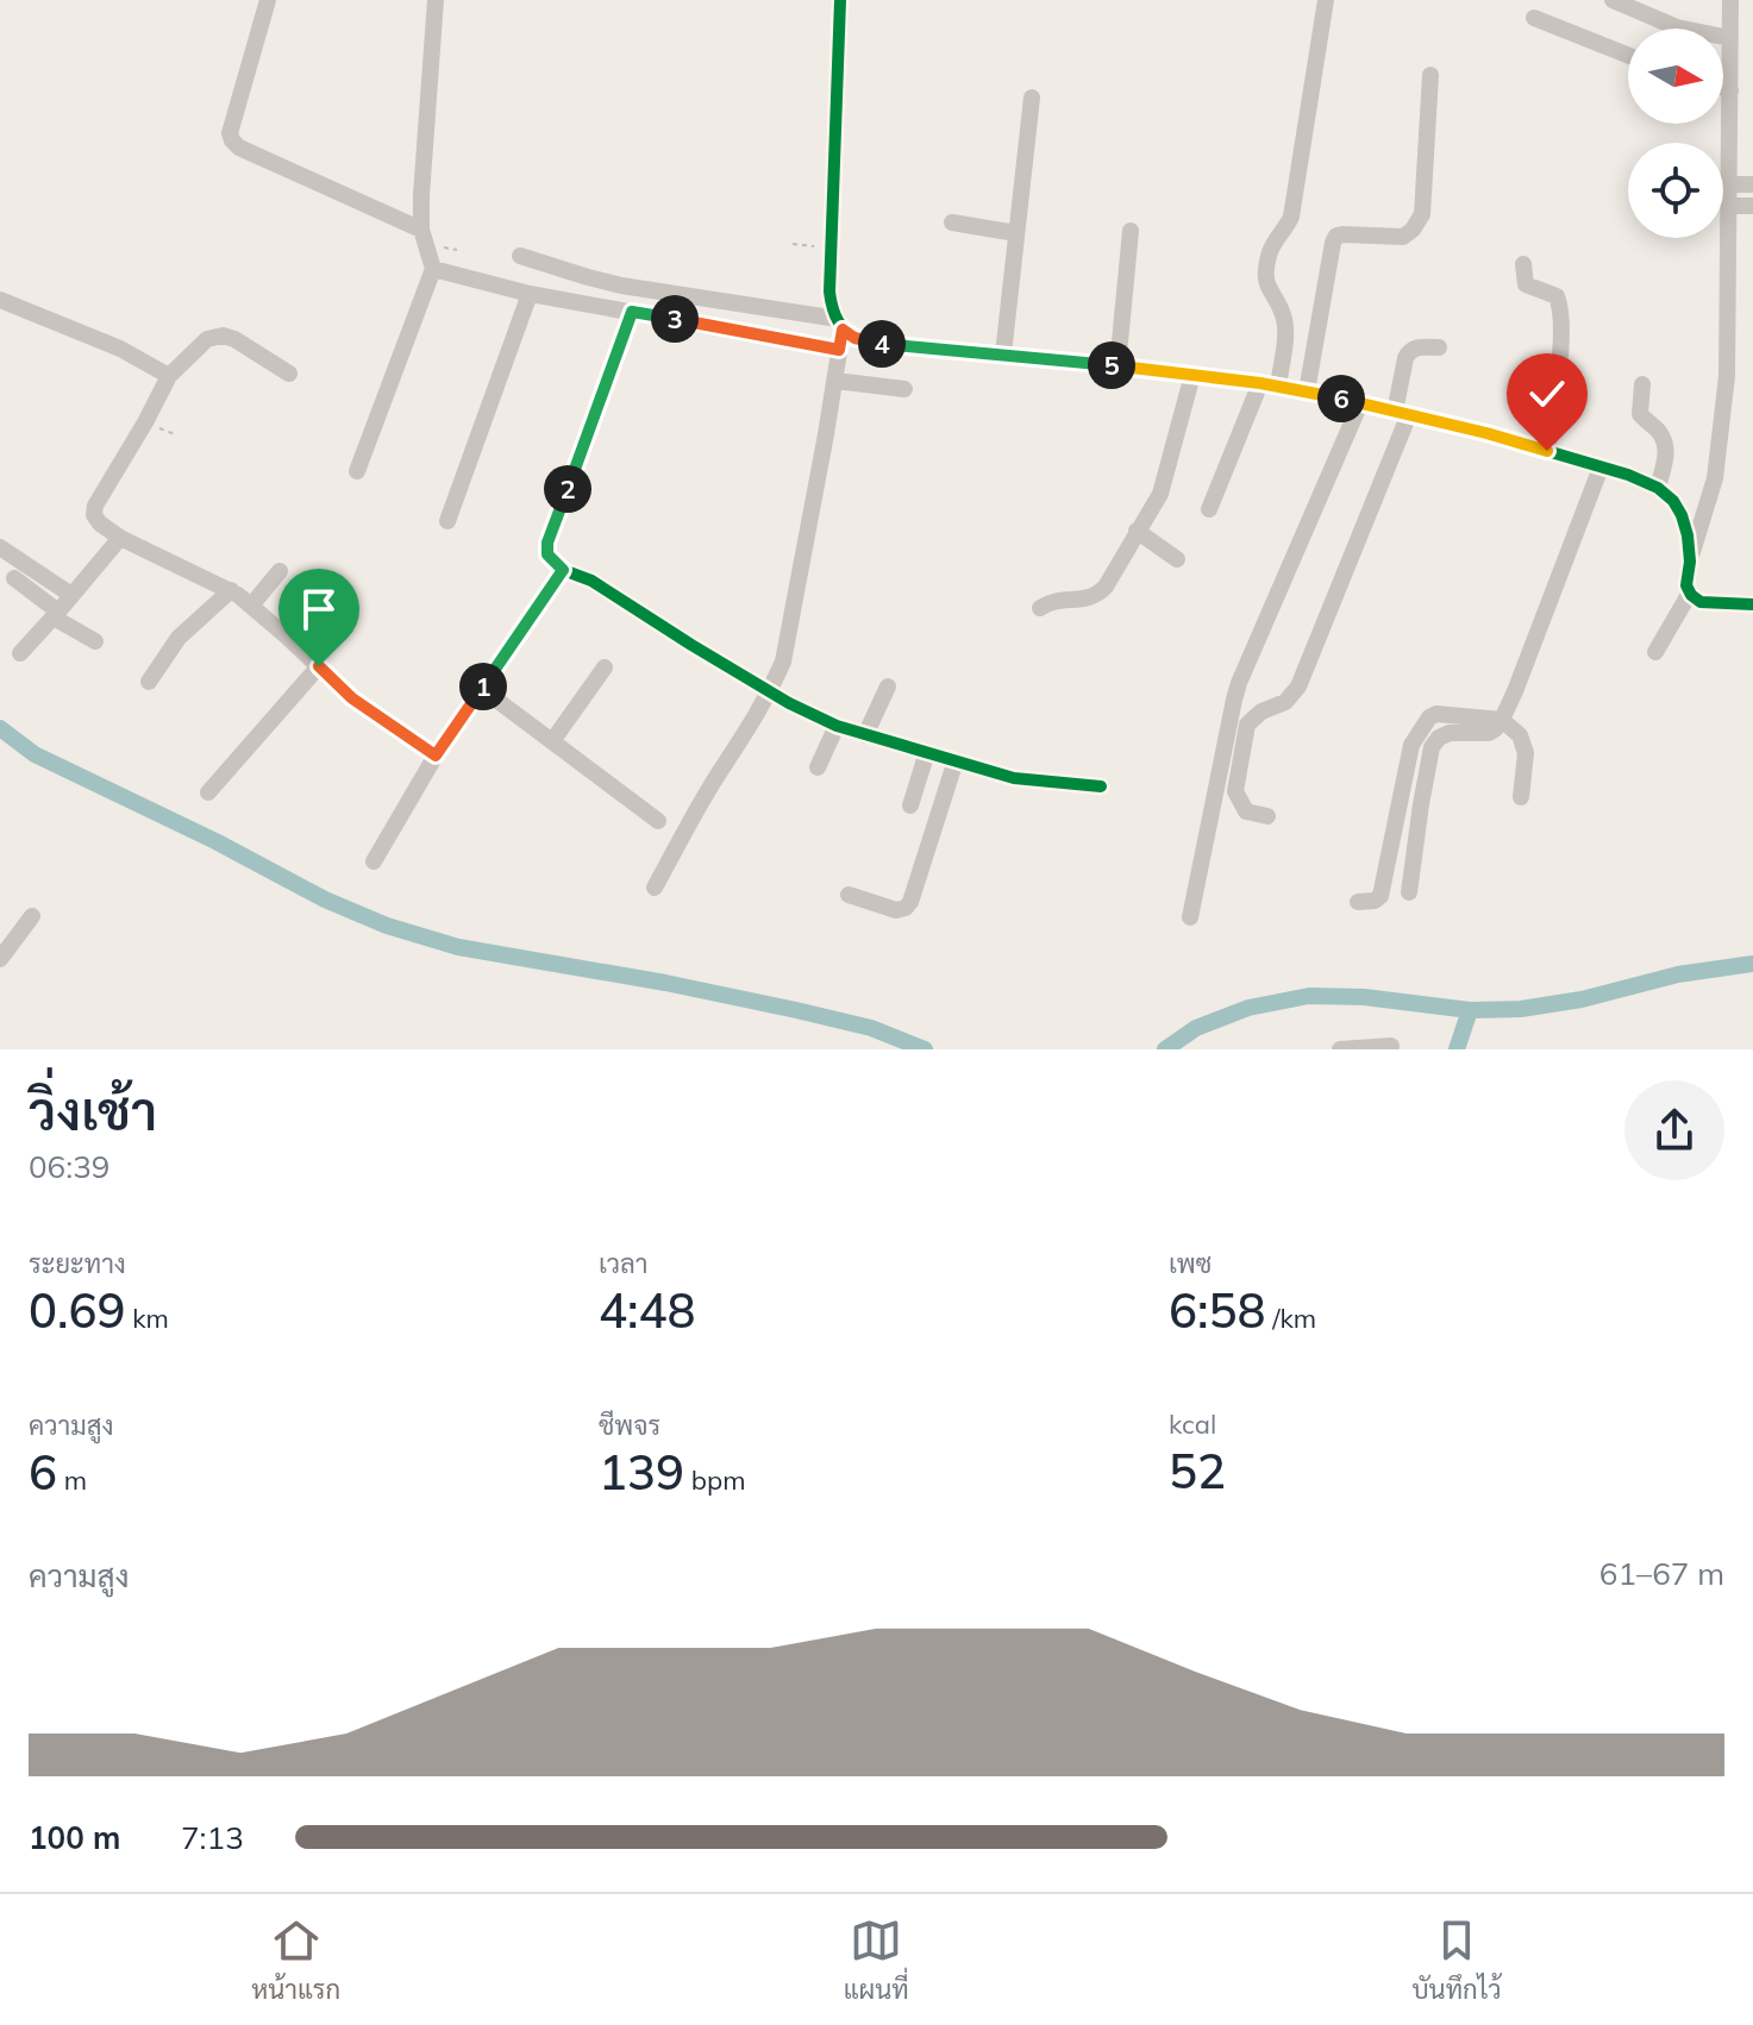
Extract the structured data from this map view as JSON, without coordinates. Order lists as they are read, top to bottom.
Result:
{
  "north": "right",
  "page": {
    "pins": [
      "3",
      "4",
      "5",
      "6",
      "2",
      "1"
    ],
    "heading": ["วิ่งเช้า", "06:39"],
    "stats": [
      ["ระยะทาง", "0.69 km"],
      ["เวลา", "4:48"],
      ["เพซ", "6:58 /km"],
      ["ความสูง", "6 m"],
      ["ชีพจร", "139 bpm"],
      ["kcal", "52"]
    ],
    "chart": ["ความสูง", "61–67 m"],
    "list": [
      {
        "name": "100 m",
        "note": "7:13"
      }
    ],
    "tabs": ["หน้าแรก", "แผนที่", "บันทึกไว้"]
  }
}
